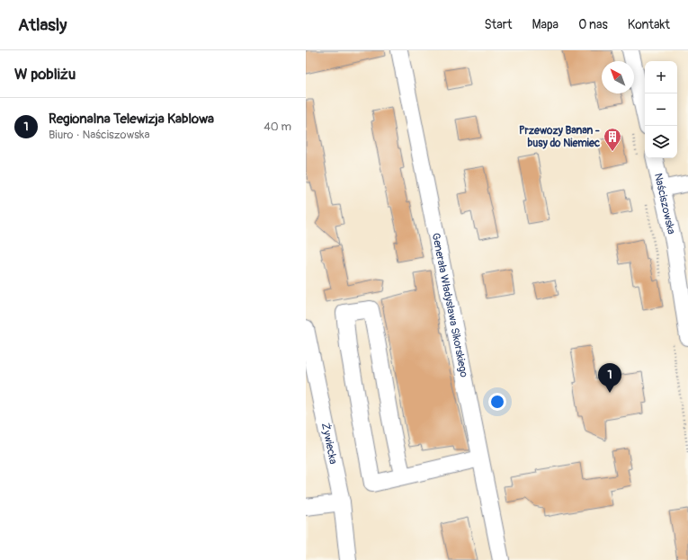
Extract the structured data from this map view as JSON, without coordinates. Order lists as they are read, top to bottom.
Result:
{
  "streets": {
    "street": ["Naściszowska", "Generała Władysława Sikorskiego", "Żywiecka"]
  },
  "places": {
    "building": ["Przewozy Banan - busy do Niemiec"]
  },
  "north": "top left",
  "page": {
    "header": "Atlasly",
    "nav": [
      "Start",
      "Mapa",
      "O nas",
      "Kontakt"
    ],
    "heading": "W pobliżu",
    "map_buttons": ["+", "−"],
    "list": [
      {
        "mark": "1",
        "name": "Regionalna Telewizja Kablowa",
        "note": "Biuro · Naściszowska",
        "value": "40 m"
      }
    ],
    "pins": "1"
  }
}
